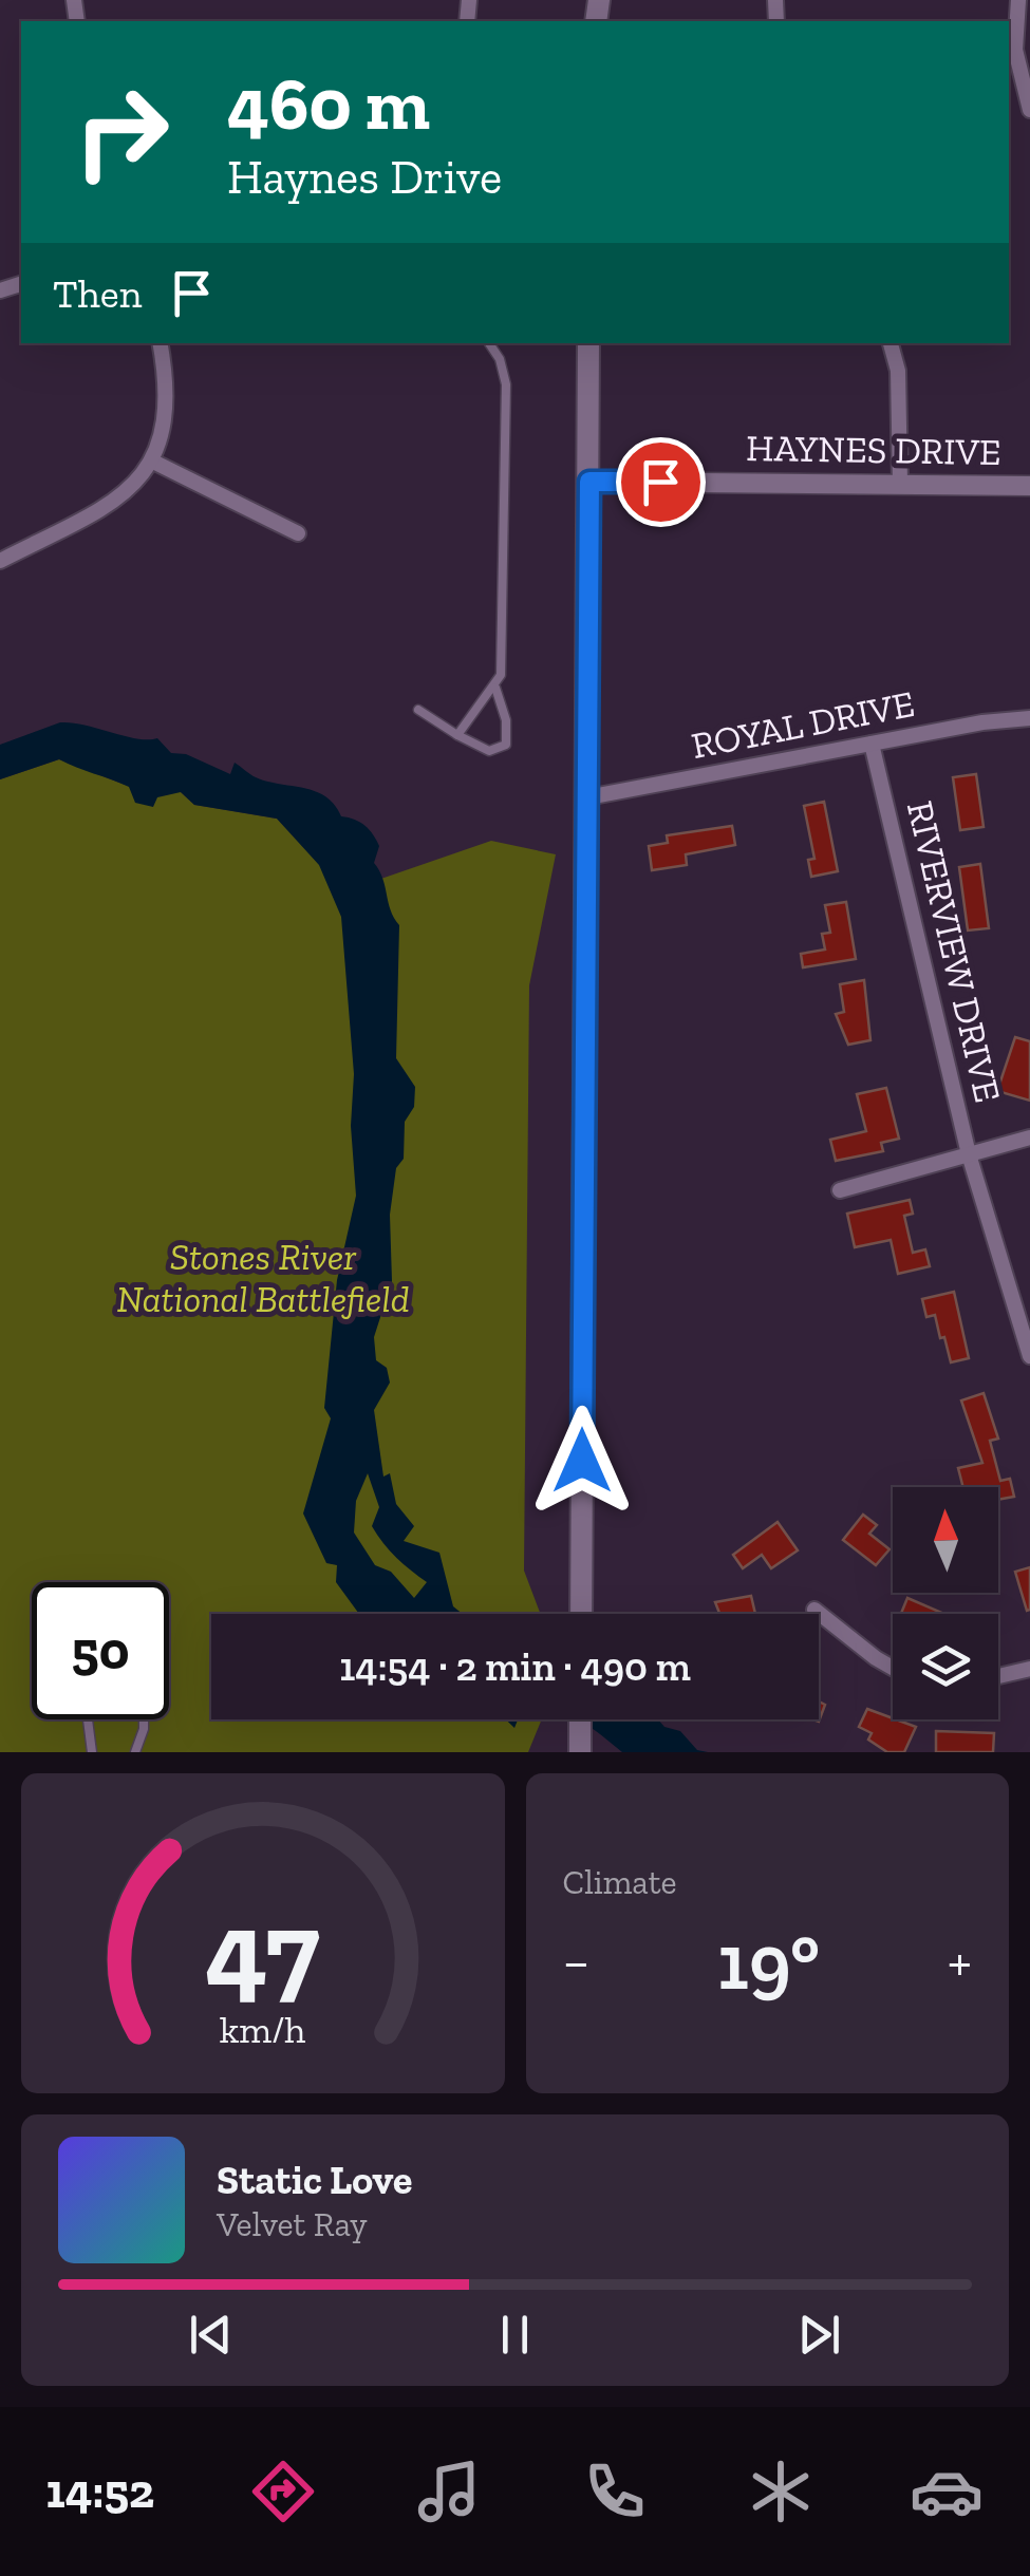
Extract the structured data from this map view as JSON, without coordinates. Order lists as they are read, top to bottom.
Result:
{
  "streets": {
    "street": ["HAYNES DRIVE", "ROYAL DRIVE", "RIVERVIEW DRIVE"]
  },
  "crossings": [
    ["ROYAL DRIVE", "RIVERVIEW DRIVE"]
  ],
  "parks": ["Stones River National Battlefield"],
  "north": "top",
  "page": {
    "turn": ["460 m", "Haynes Drive"],
    "then": "Then",
    "limit": "50",
    "trip": "14:54 · 2 min · 490 m",
    "tile": "Climate",
    "heat": ["−", "19°", "+"],
    "song": ["Static Love", "Velvet Ray"],
    "tabs": "14:52",
    "gauge": ["47", "km/h"]
  }
}
